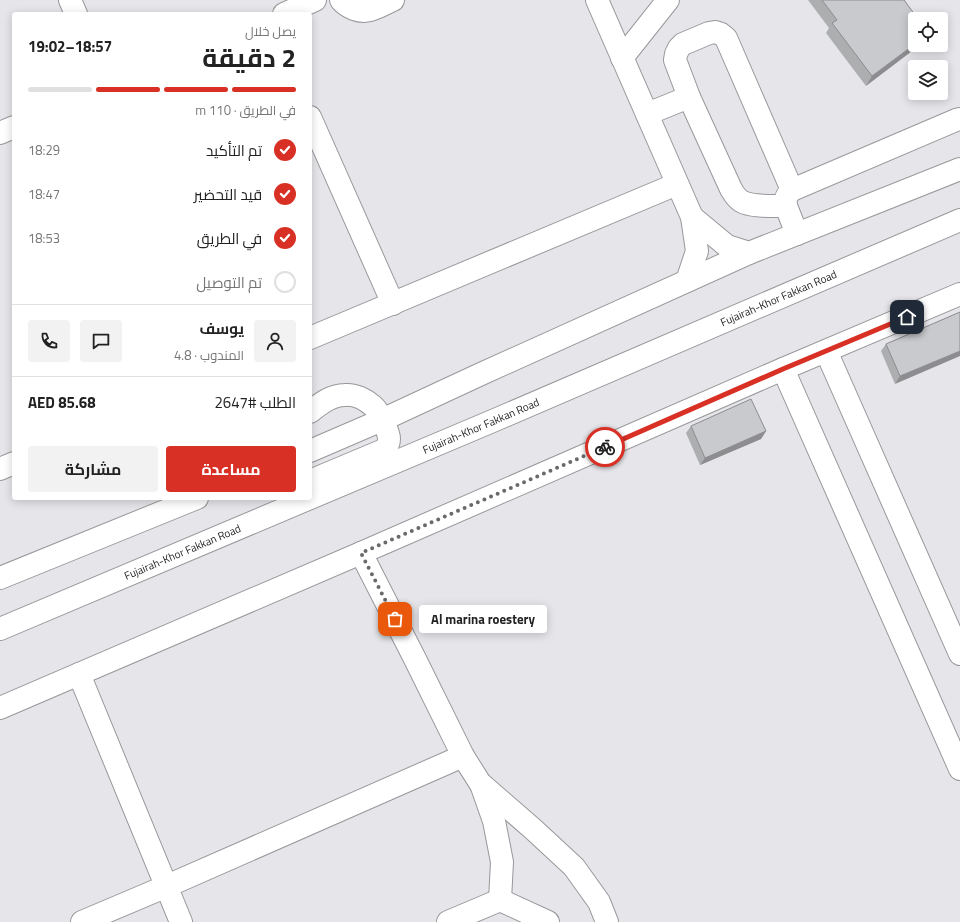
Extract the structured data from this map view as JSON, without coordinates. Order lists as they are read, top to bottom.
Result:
{
  "streets": {
    "main road": ["Fujairah-Khor Fakkan Road"]
  },
  "places": ["Al marina roestery"],
  "page": {
    "heading": ["2 دقيقة", "يصل خلال", "18:57–19:02"],
    "panel": [
      "يوسف",
      "المندوب · 4.8",
      "الطلب #2647",
      "AED 85.68"
    ],
    "bar": "في الطريق · 110 m",
    "list": [
      ["تم التأكيد", "18:29"],
      ["قيد التحضير", "18:47"],
      ["في الطريق", "18:53"],
      "تم التوصيل"
    ],
    "buttons": ["مساعدة", "مشاركة"],
    "bubble": "Al marina roestery"
  }
}
